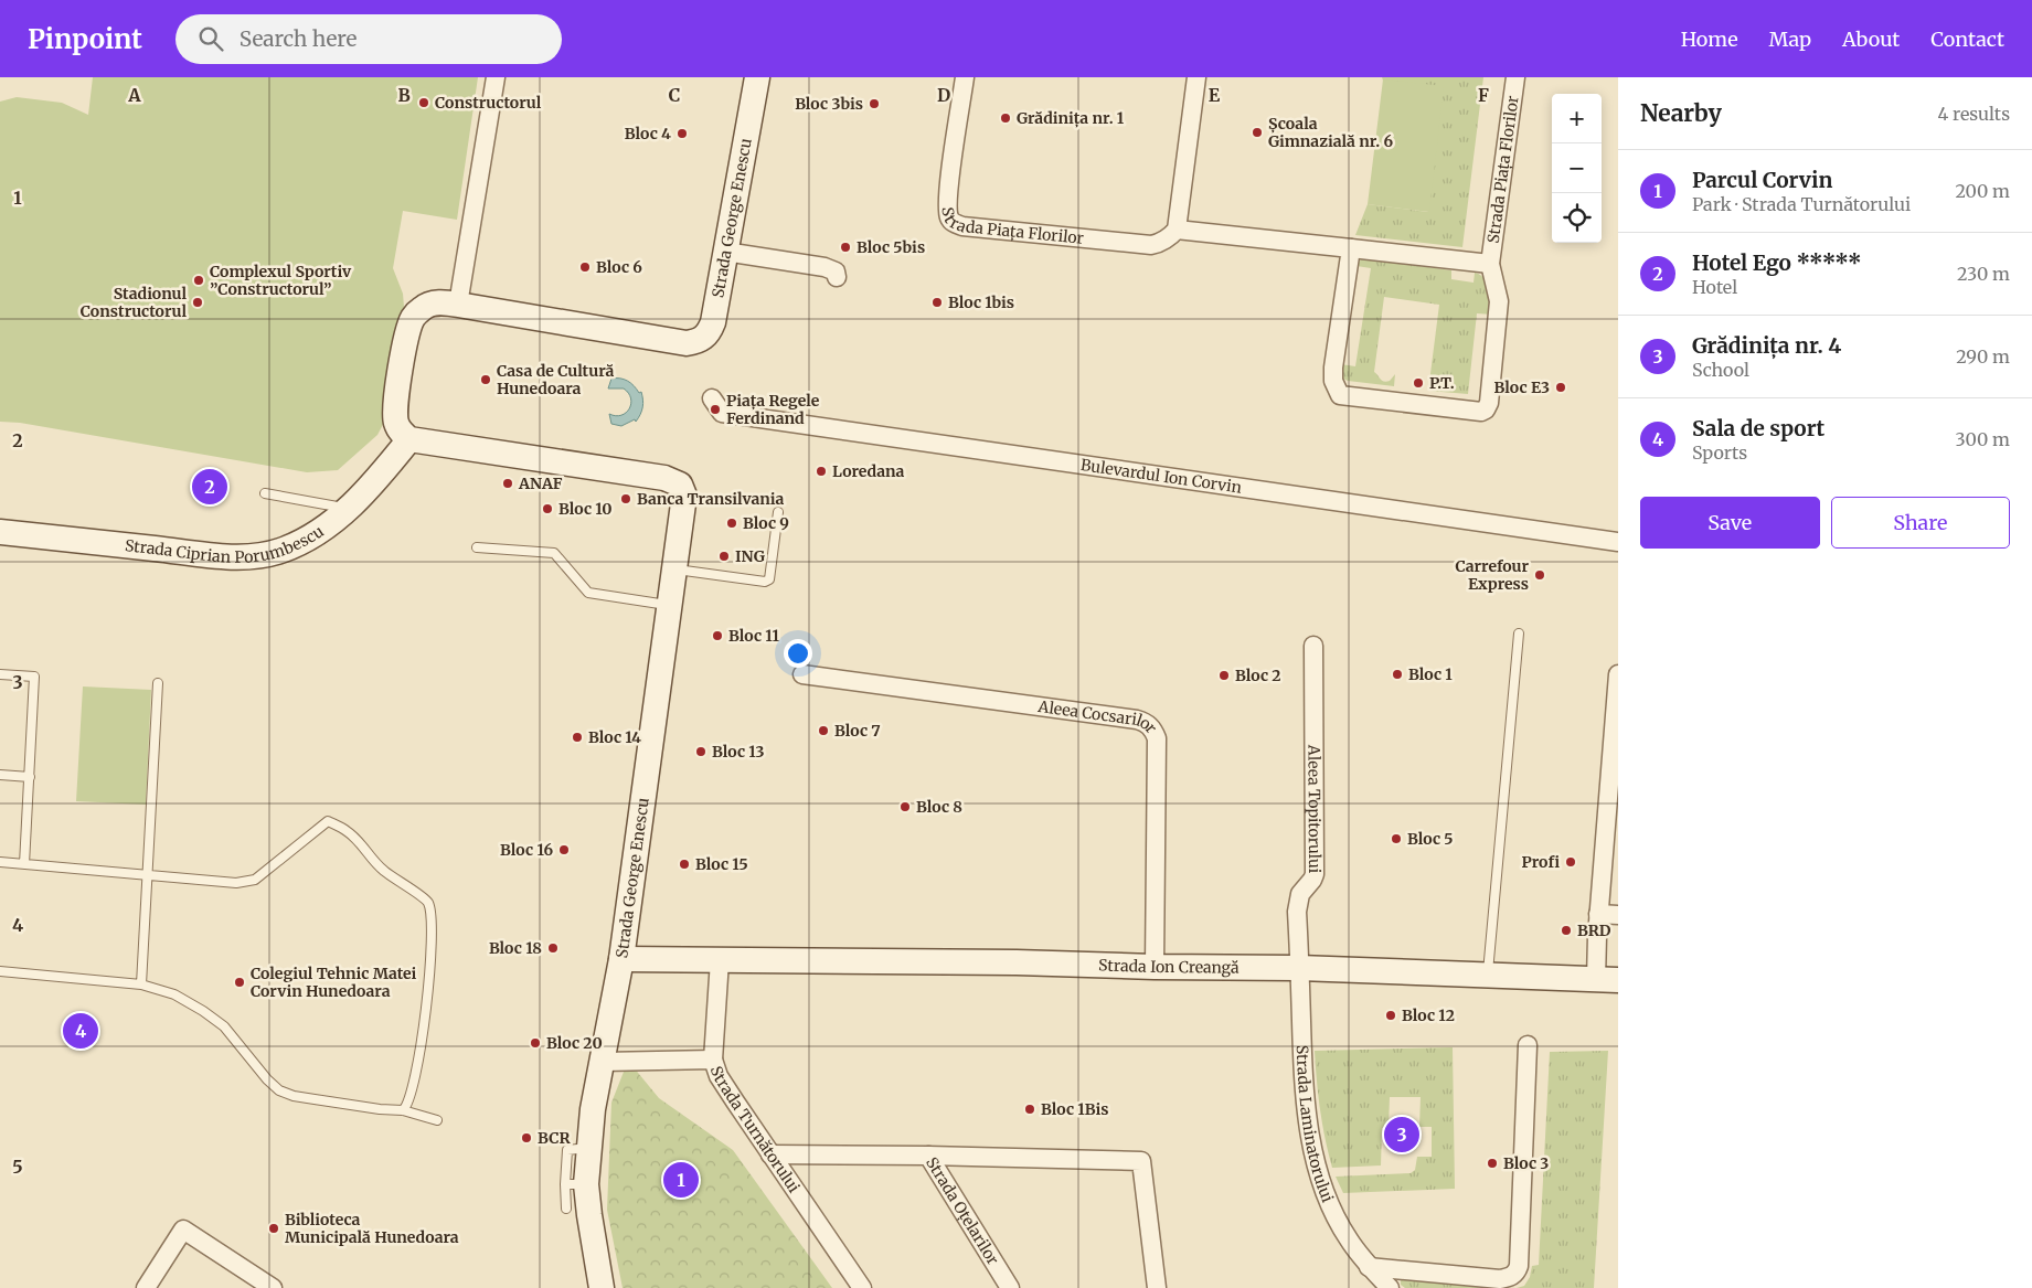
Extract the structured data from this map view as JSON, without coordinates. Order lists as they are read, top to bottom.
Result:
{
  "streets": {
    "street": [
      "Strada Piața Florilor",
      "Strada George Enescu",
      "Bulevardul Ion Corvin",
      "Strada Ciprian Porumbescu",
      "Aleea Cocsarilor",
      "Aleea Topitorului",
      "Strada Ion Creangă",
      "Strada Laminatorului",
      "Strada Turnătorului",
      "Strada Oțelarilor"
    ]
  },
  "crossings": [
    ["Strada George Enescu", "Strada Ciprian Porumbescu"],
    ["Strada George Enescu", "Strada Ion Creangă"],
    ["Strada George Enescu", "Strada Turnătorului"],
    ["Aleea Cocsarilor", "Strada Ion Creangă"],
    ["Aleea Topitorului", "Strada Ion Creangă"],
    ["Aleea Topitorului", "Strada Laminatorului"],
    ["Strada Ion Creangă", "Strada Laminatorului"],
    ["Strada Turnătorului", "Strada Oțelarilor"]
  ],
  "places": [
    "Constructorul",
    "Bloc 3bis",
    "Grădinița nr. 1",
    "Școala Gimnazială nr. 6",
    "Bloc 4",
    "Bloc 5bis",
    "Bloc 6",
    "Complexul Sportiv ”Constructorul”",
    "Stadionul Constructorul",
    "Bloc 1bis",
    "Casa de Cultură Hunedoara",
    "P.T.",
    "Bloc E3",
    "Piața Regele Ferdinand",
    "Loredana",
    "ANAF",
    "Banca Transilvania",
    "Bloc 10",
    "Bloc 9",
    "ING",
    "Carrefour Express",
    "Bloc 11",
    "Bloc 1",
    "Bloc 2",
    "Bloc 7",
    "Bloc 14",
    "Bloc 13",
    "Bloc 8",
    "Bloc 5",
    "Bloc 16",
    "Profi",
    "Bloc 15",
    "BRD",
    "Bloc 18",
    "Colegiul Tehnic Matei Corvin Hunedoara",
    "Bloc 12",
    "Bloc 20",
    "Bloc 1Bis",
    "BCR",
    "Bloc 3",
    "Biblioteca Municipală Hunedoara"
  ],
  "page": {
    "header": "Pinpoint",
    "search": "Search here",
    "nav": [
      "Home",
      "Map",
      "About",
      "Contact"
    ],
    "heading": ["Nearby", "4 results"],
    "map_buttons": ["+", "−"],
    "list": [
      {
        "mark": "1",
        "name": "Parcul Corvin",
        "note": "Park · Strada Turnătorului",
        "value": "200 m"
      },
      {
        "mark": "2",
        "name": "Hotel Ego *****",
        "note": "Hotel",
        "value": "230 m"
      },
      {
        "mark": "3",
        "name": "Grădinița nr. 4",
        "note": "School",
        "value": "290 m"
      },
      {
        "mark": "4",
        "name": "Sala de sport",
        "note": "Sports",
        "value": "300 m"
      }
    ],
    "pins": [
      "2",
      "4",
      "3",
      "1"
    ],
    "buttons": ["Save", "Share"]
  },
  "grid": {
    "columns": [
      "A",
      "B",
      "C",
      "D",
      "E",
      "F"
    ],
    "rows": [
      "1",
      "2",
      "3",
      "4",
      "5"
    ]
  }
}
